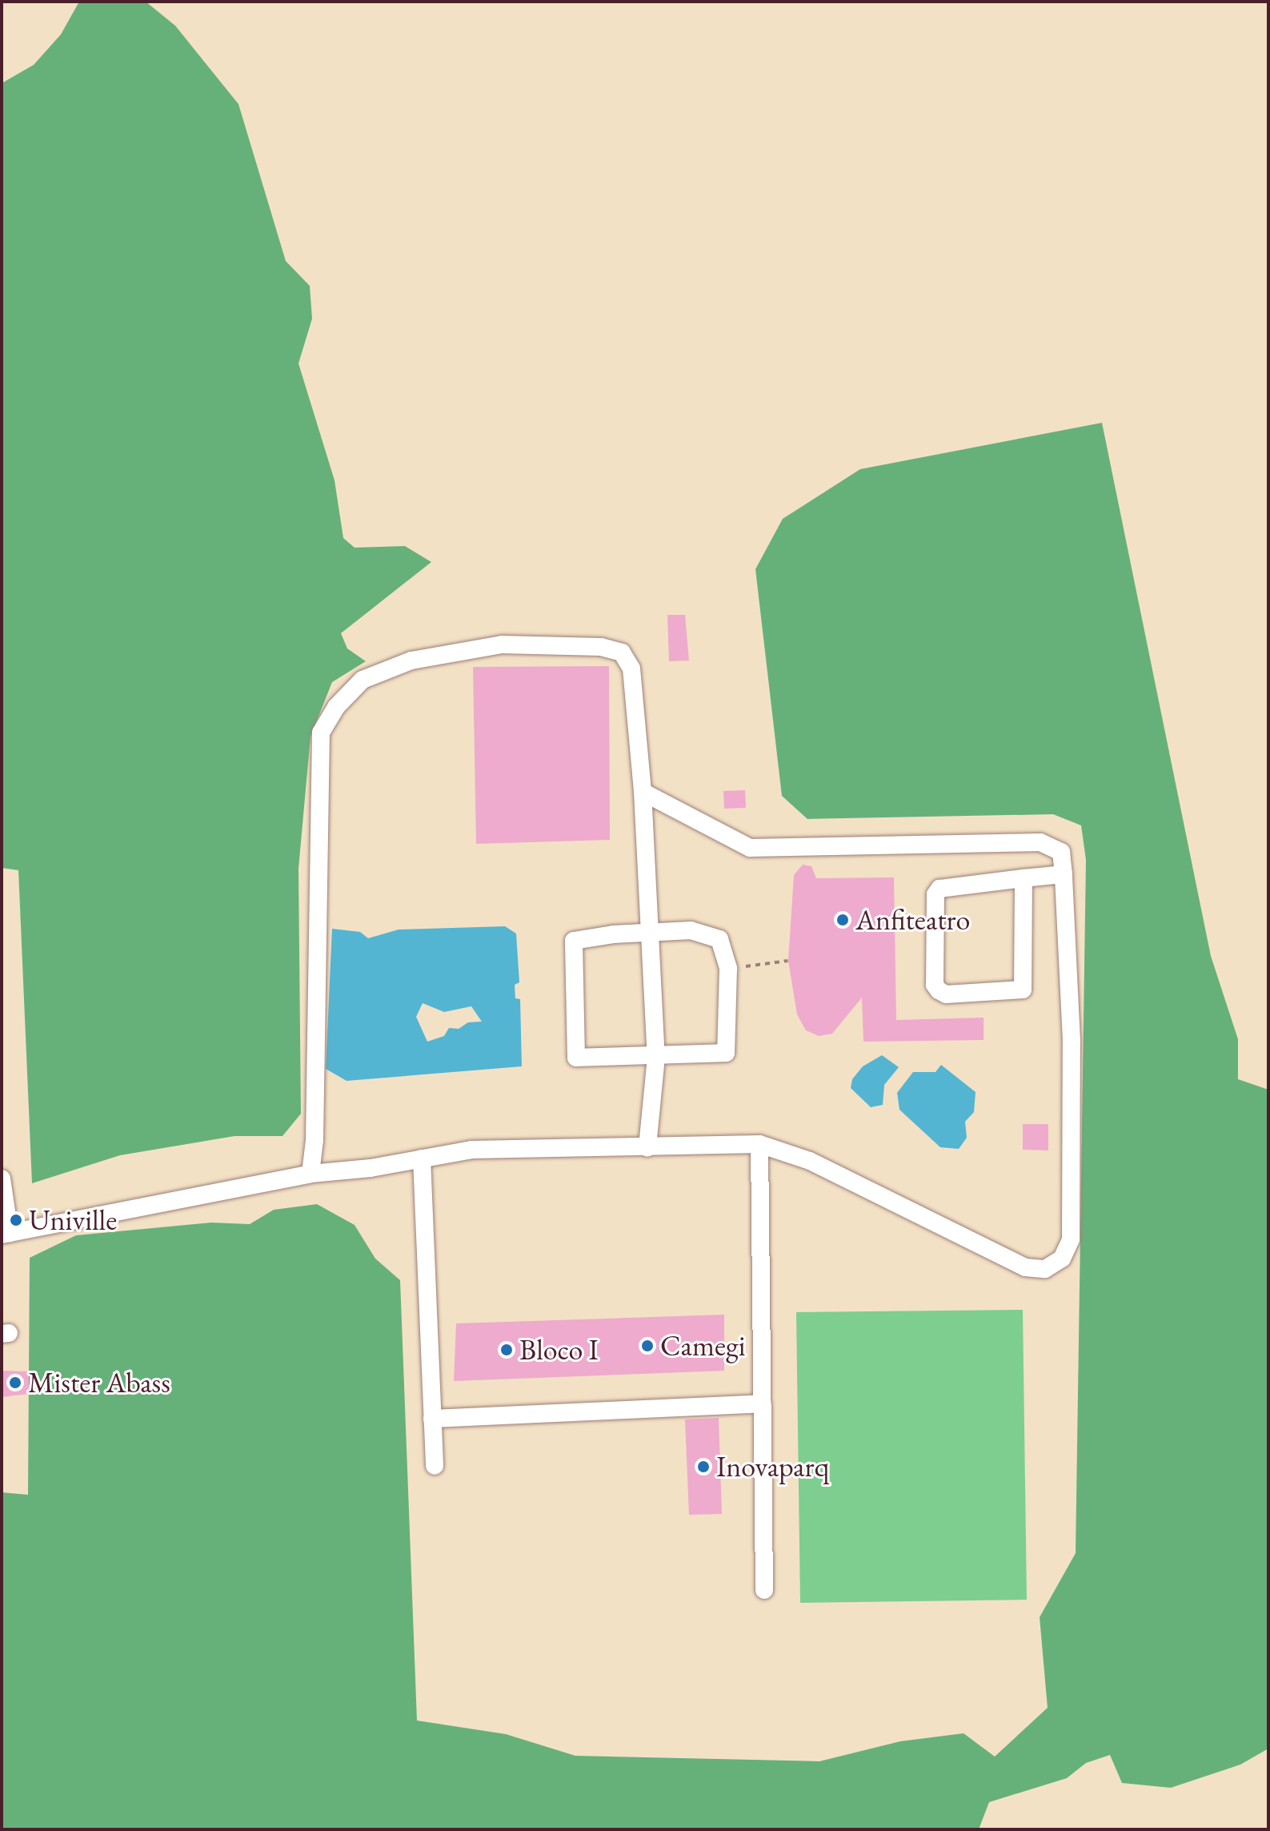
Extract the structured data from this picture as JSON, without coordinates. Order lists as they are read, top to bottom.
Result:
{
  "places": [
    "Anfiteatro",
    "Univille",
    "Camegi",
    "Bloco I",
    "Mister Abass",
    "Inovaparq"
  ]
}
